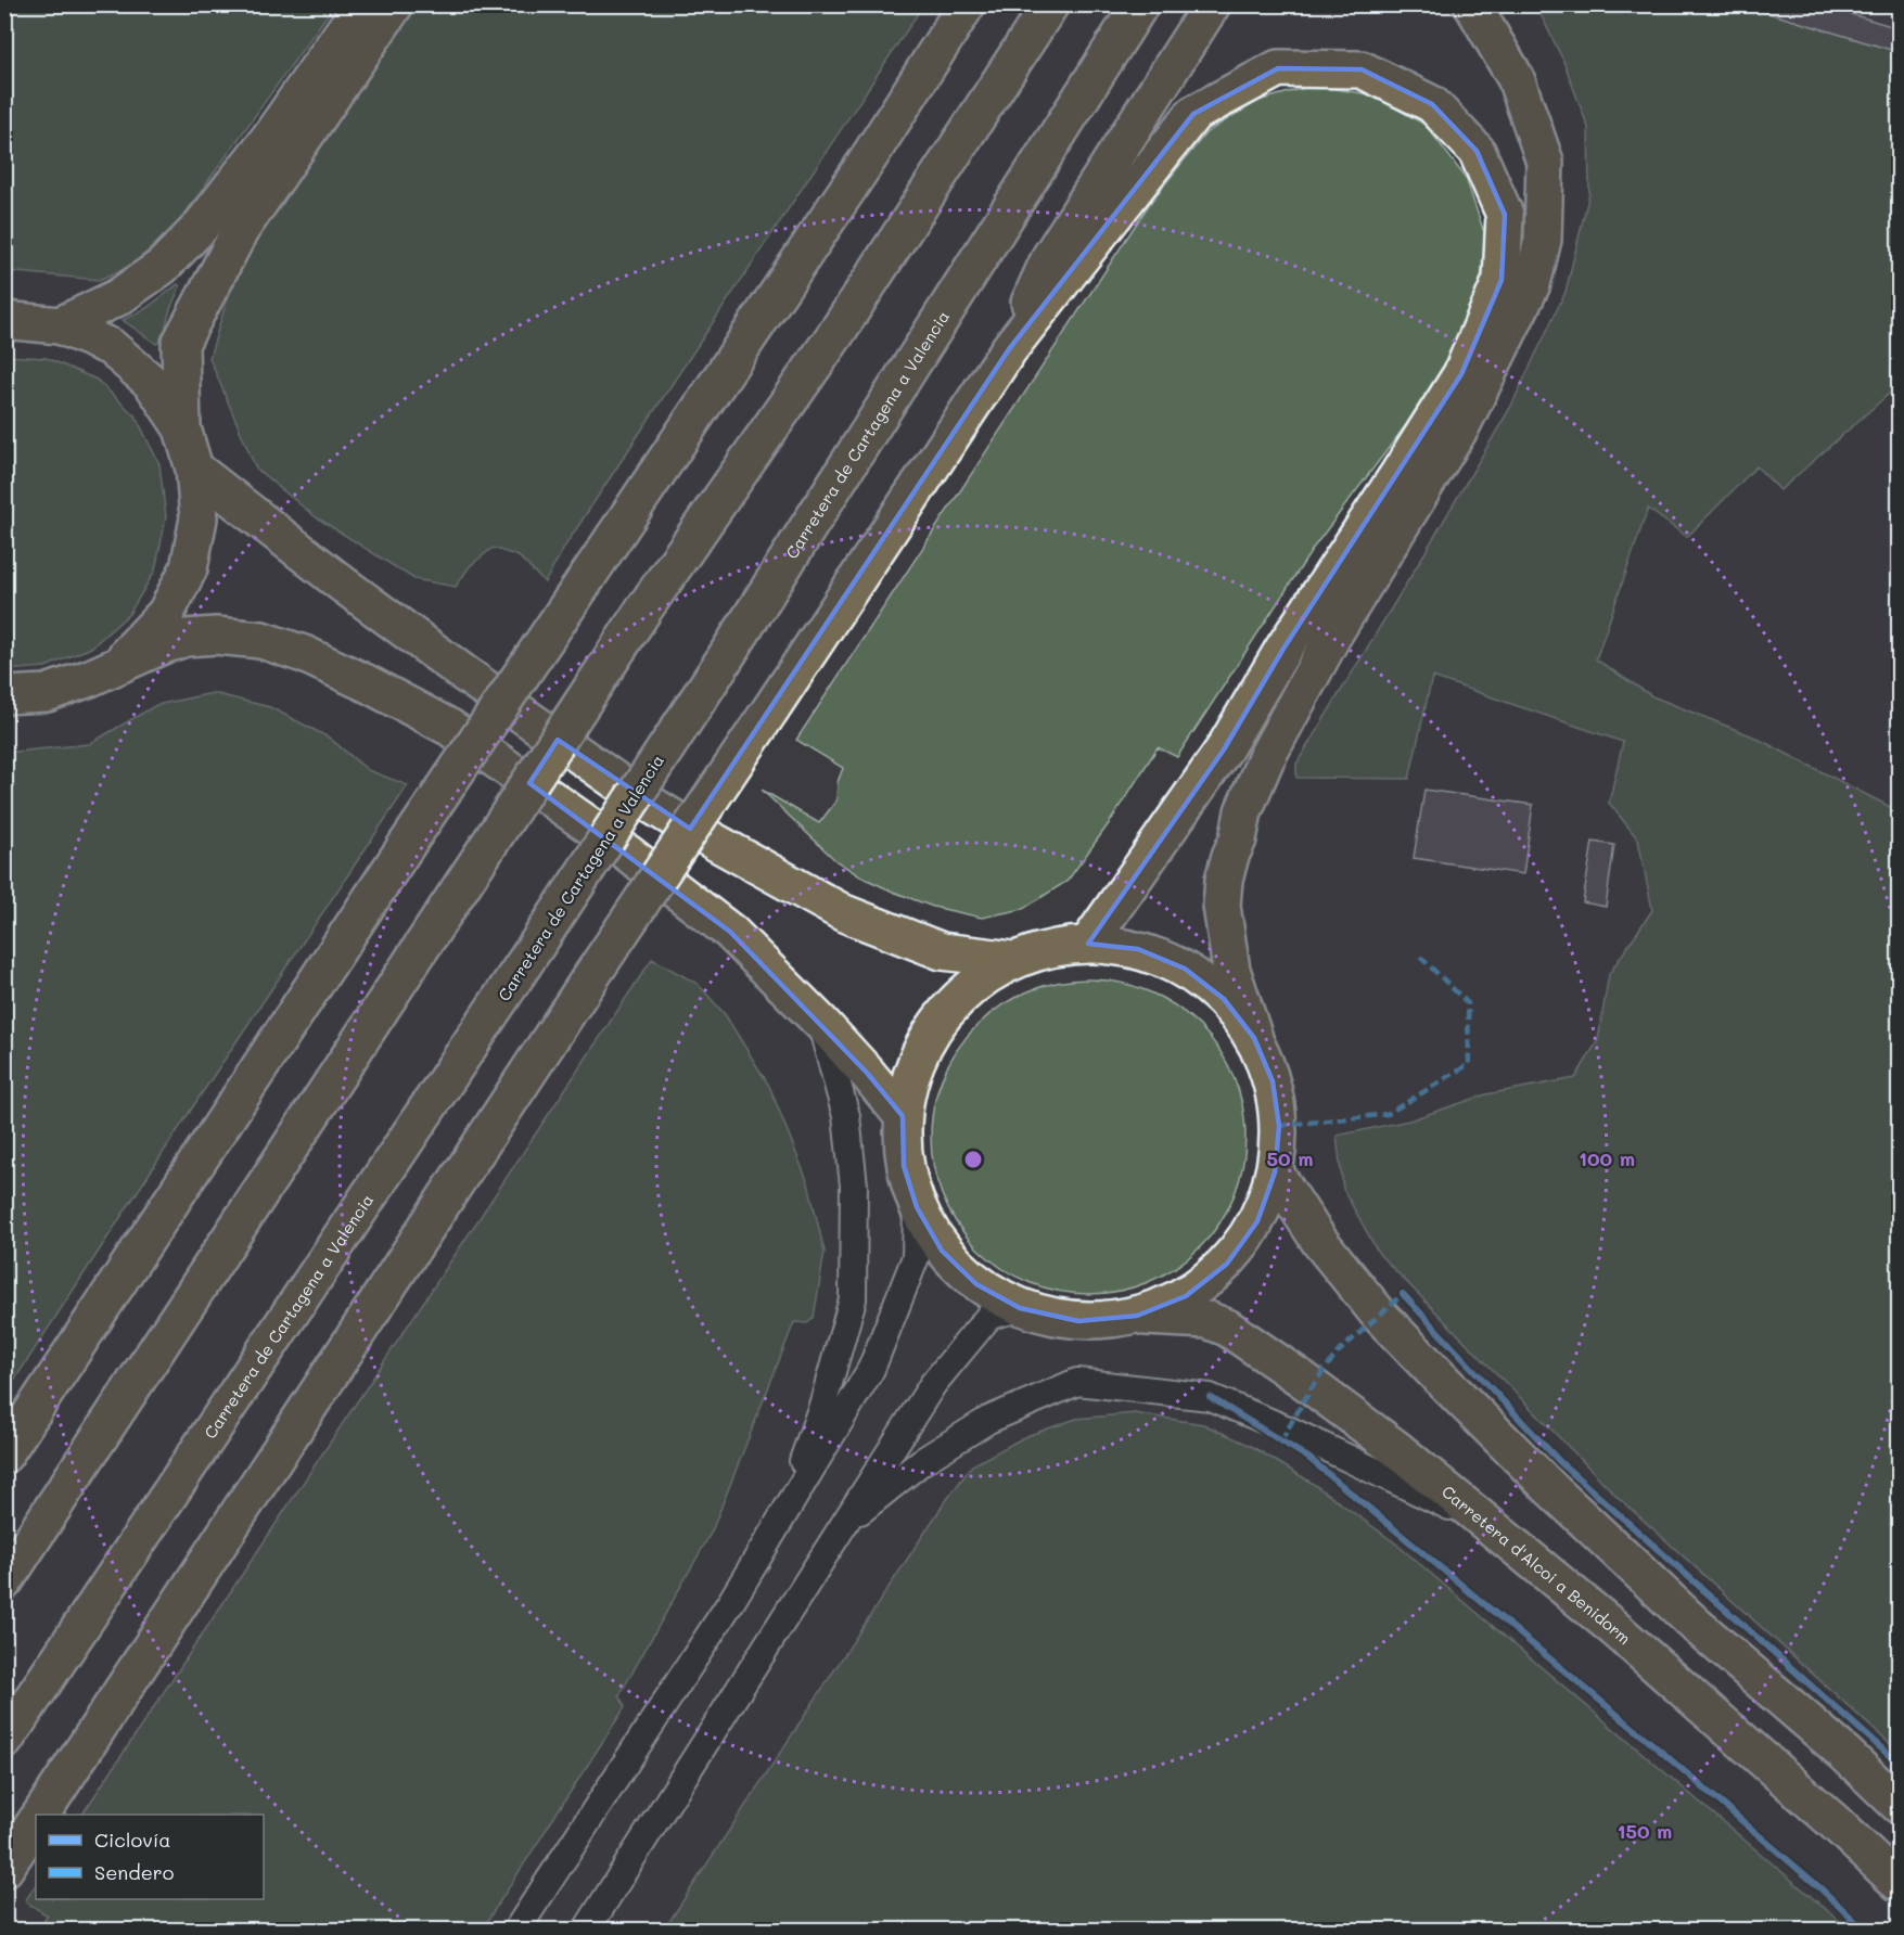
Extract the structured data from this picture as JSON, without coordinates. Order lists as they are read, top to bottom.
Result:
{
  "streets": {
    "main road": ["Carretera de Cartagena a Valencia", "Carretera d'Alcoi a Benidorm"]
  },
  "legend": ["Ciclovía", "Sendero"],
  "rings": ["50 m", "100 m", "150 m"]
}
